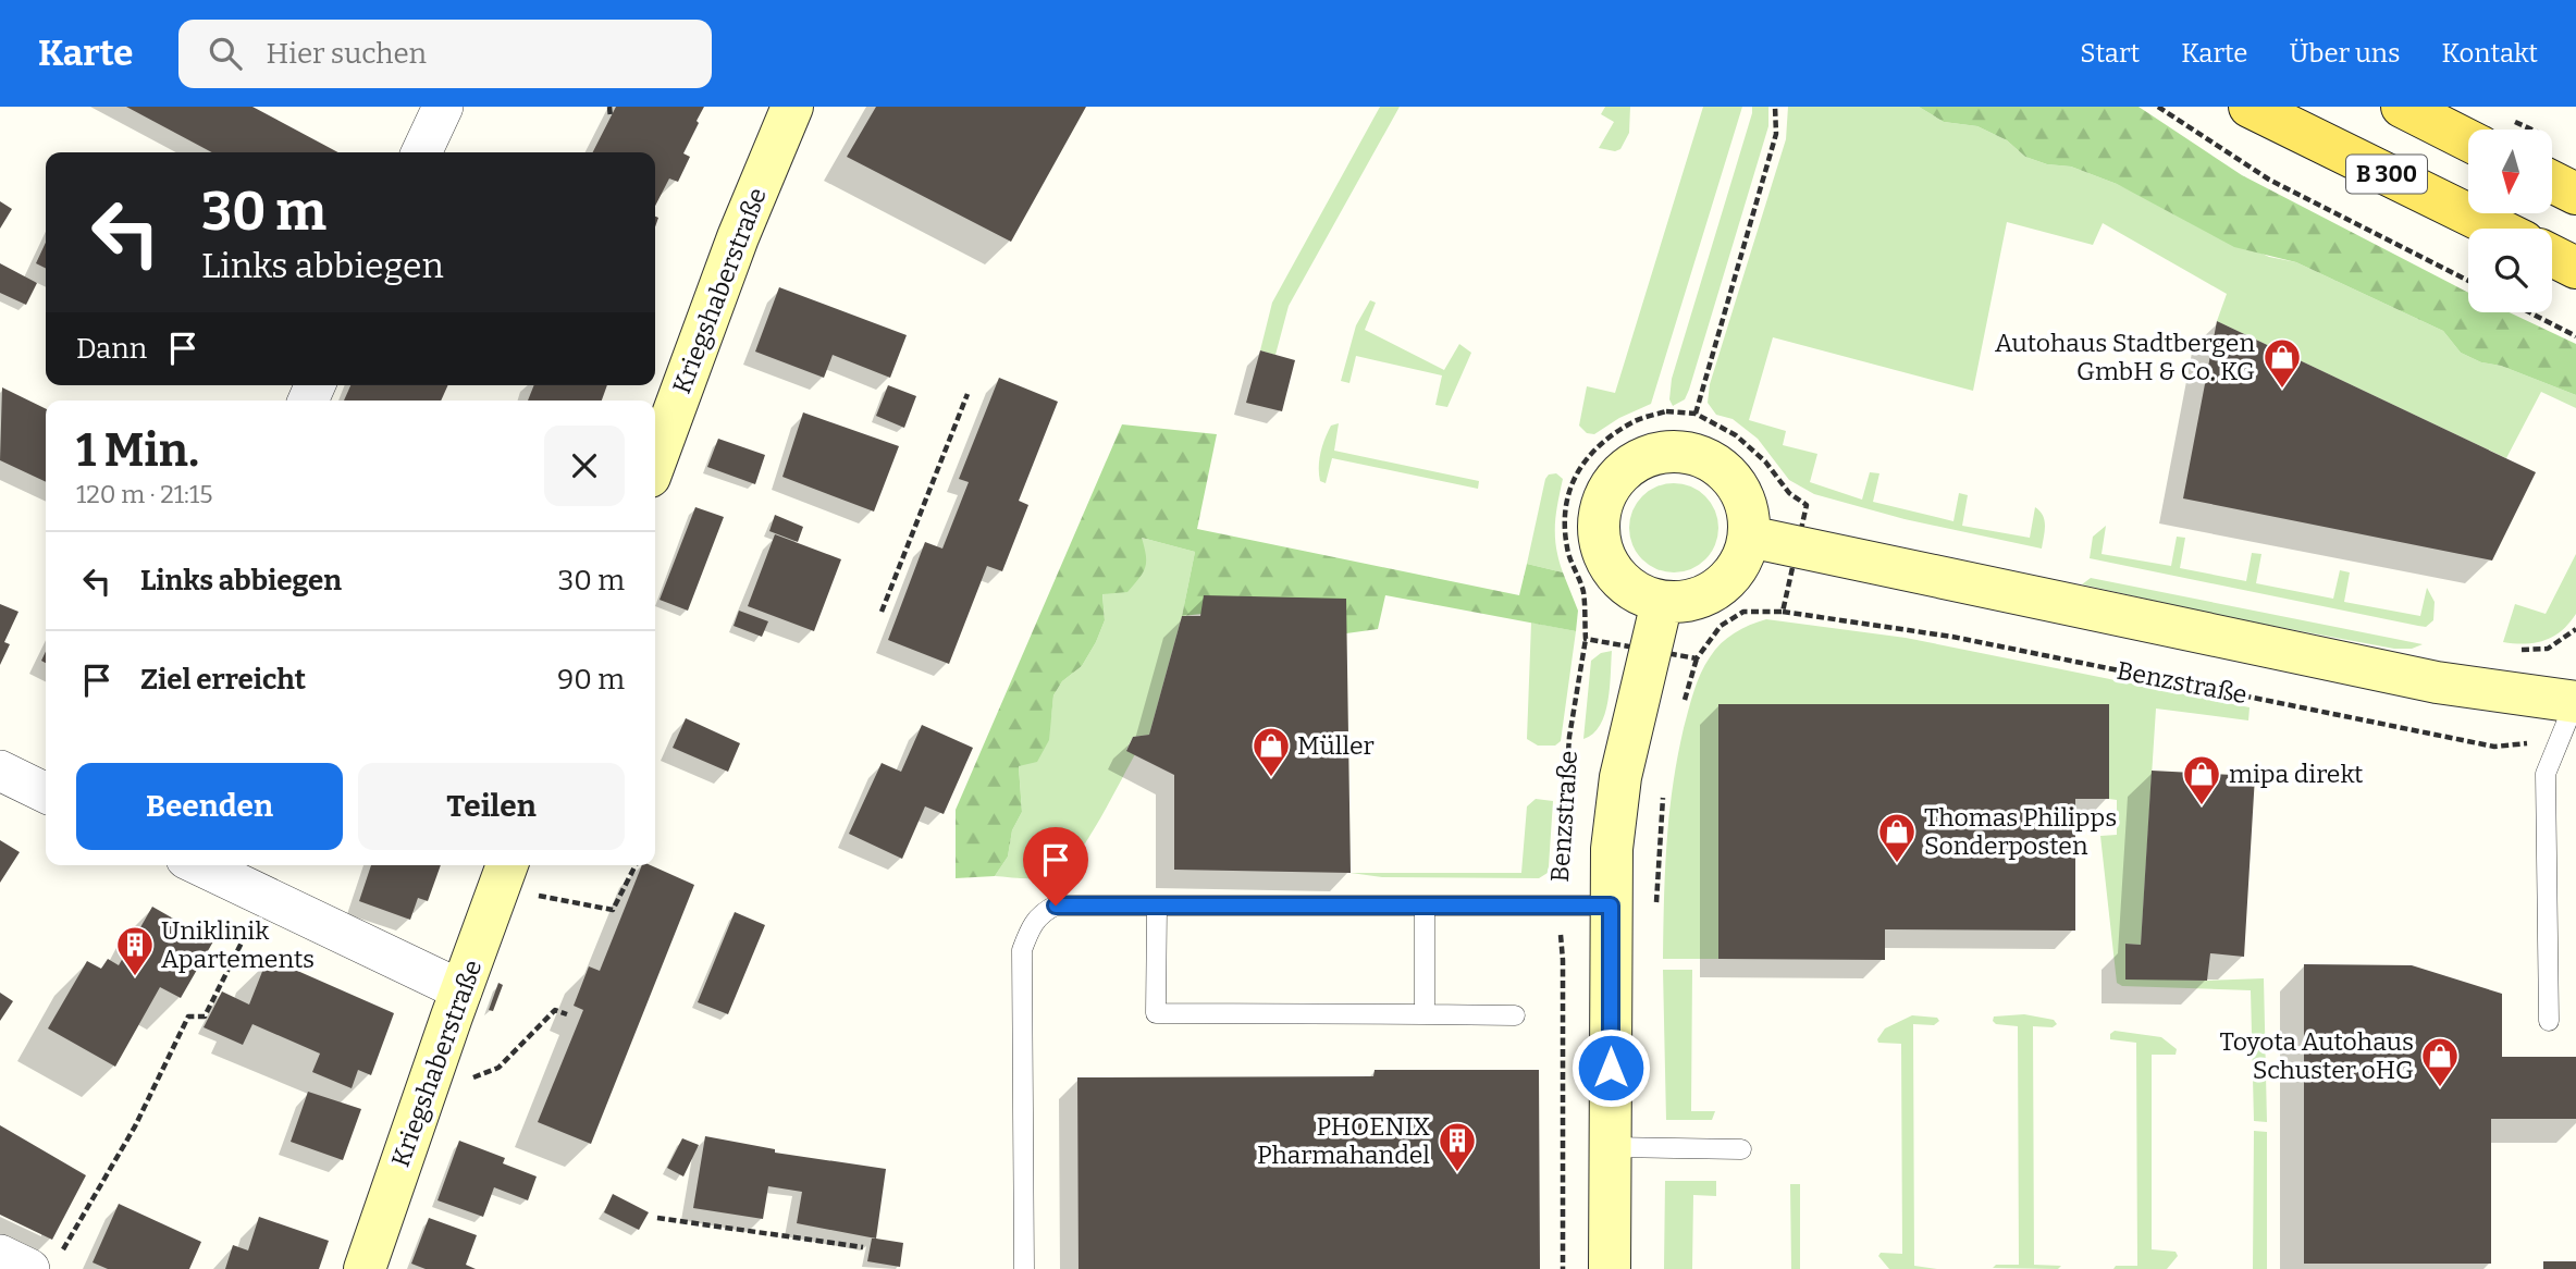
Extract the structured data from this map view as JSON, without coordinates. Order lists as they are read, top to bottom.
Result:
{
  "streets": {
    "main road": ["B 300"],
    "street": ["Kriegshaberstraße", "Benzstraße"]
  },
  "places": {
    "shop": [
      "Autohaus Stadtbergen GmbH & Co. KG",
      "Müller",
      "mipa direkt",
      "Thomas Philipps Sonderposten",
      "Toyota Autohaus Schuster oHG"
    ],
    "building": ["Uniklinik Apartements", "PHOENIX Pharmahandel"]
  },
  "north": "bottom",
  "page": {
    "header": "Karte",
    "search": "Hier suchen",
    "nav": [
      "Start",
      "Karte",
      "Über uns",
      "Kontakt"
    ],
    "turn": ["30 m", "Links abbiegen"],
    "then": "Dann",
    "heading": ["1 Min.", "120 m · 21:15"],
    "list": [
      {
        "name": "Links abbiegen",
        "value": "30 m"
      },
      {
        "name": "Ziel erreicht",
        "value": "90 m"
      }
    ],
    "buttons": ["Beenden", "Teilen"]
  }
}
